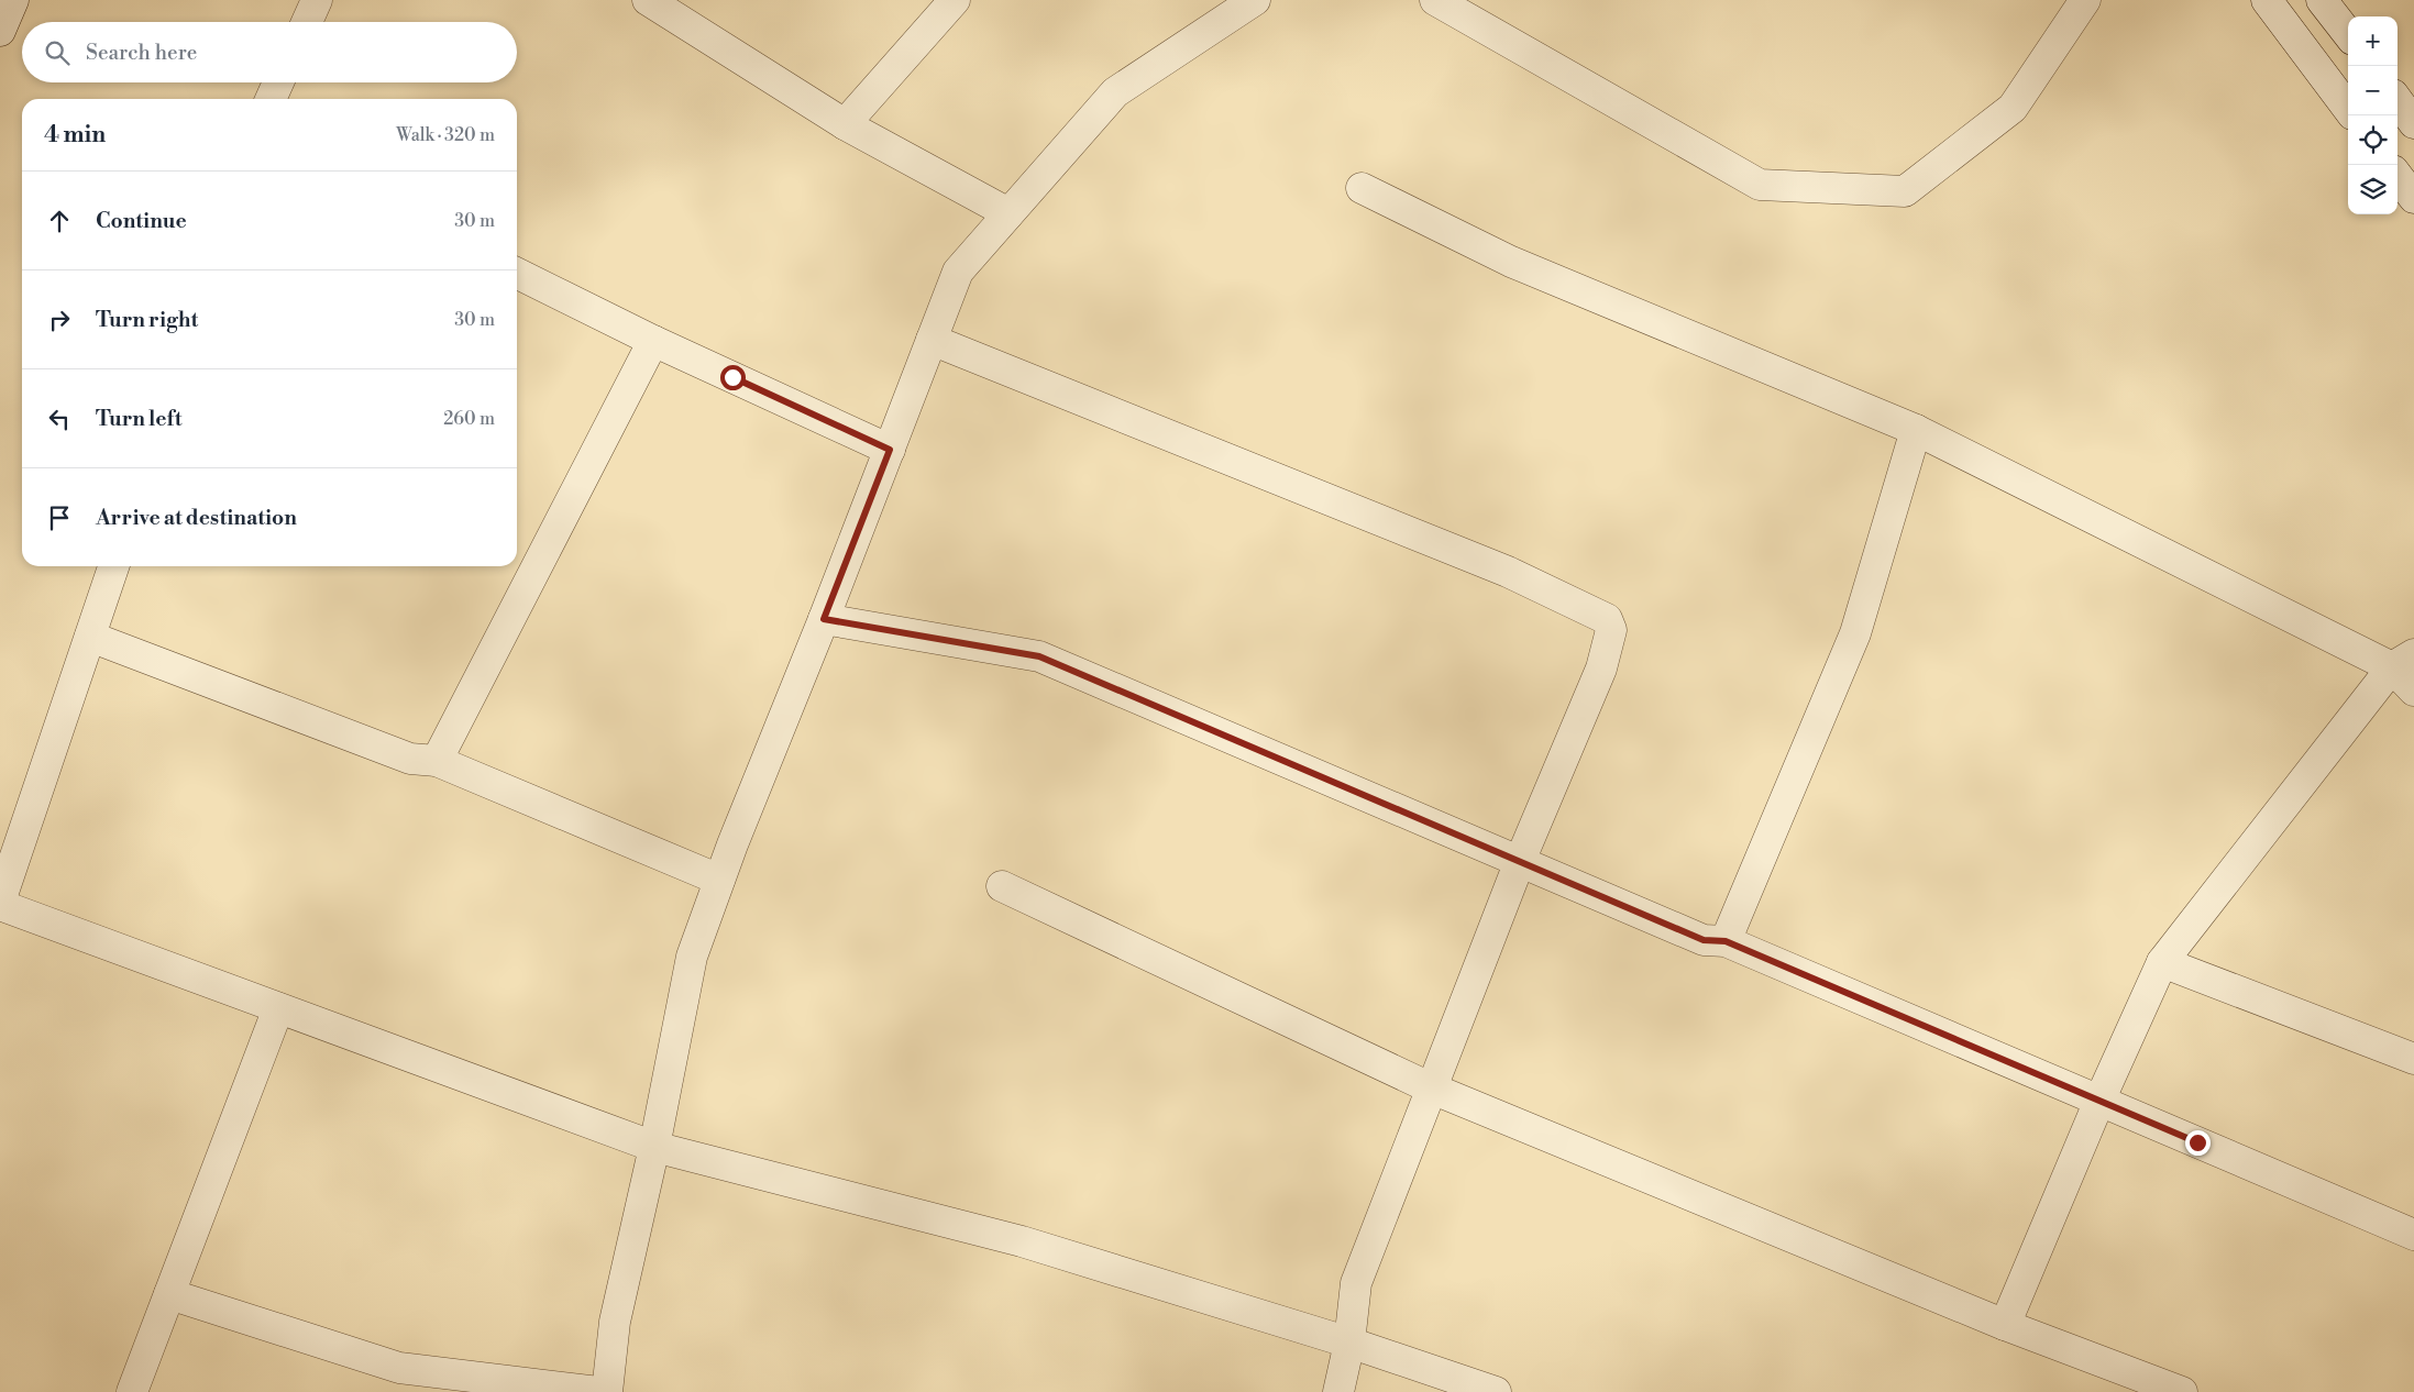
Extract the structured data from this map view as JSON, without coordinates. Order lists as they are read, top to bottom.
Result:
{
  "page": {
    "map_buttons": ["+", "−"],
    "search": "Search here",
    "heading": ["4 min", "Walk · 320 m"],
    "list": [
      ["Continue", "30 m"],
      ["Turn right", "30 m"],
      ["Turn left", "260 m"],
      "Arrive at destination"
    ]
  }
}
